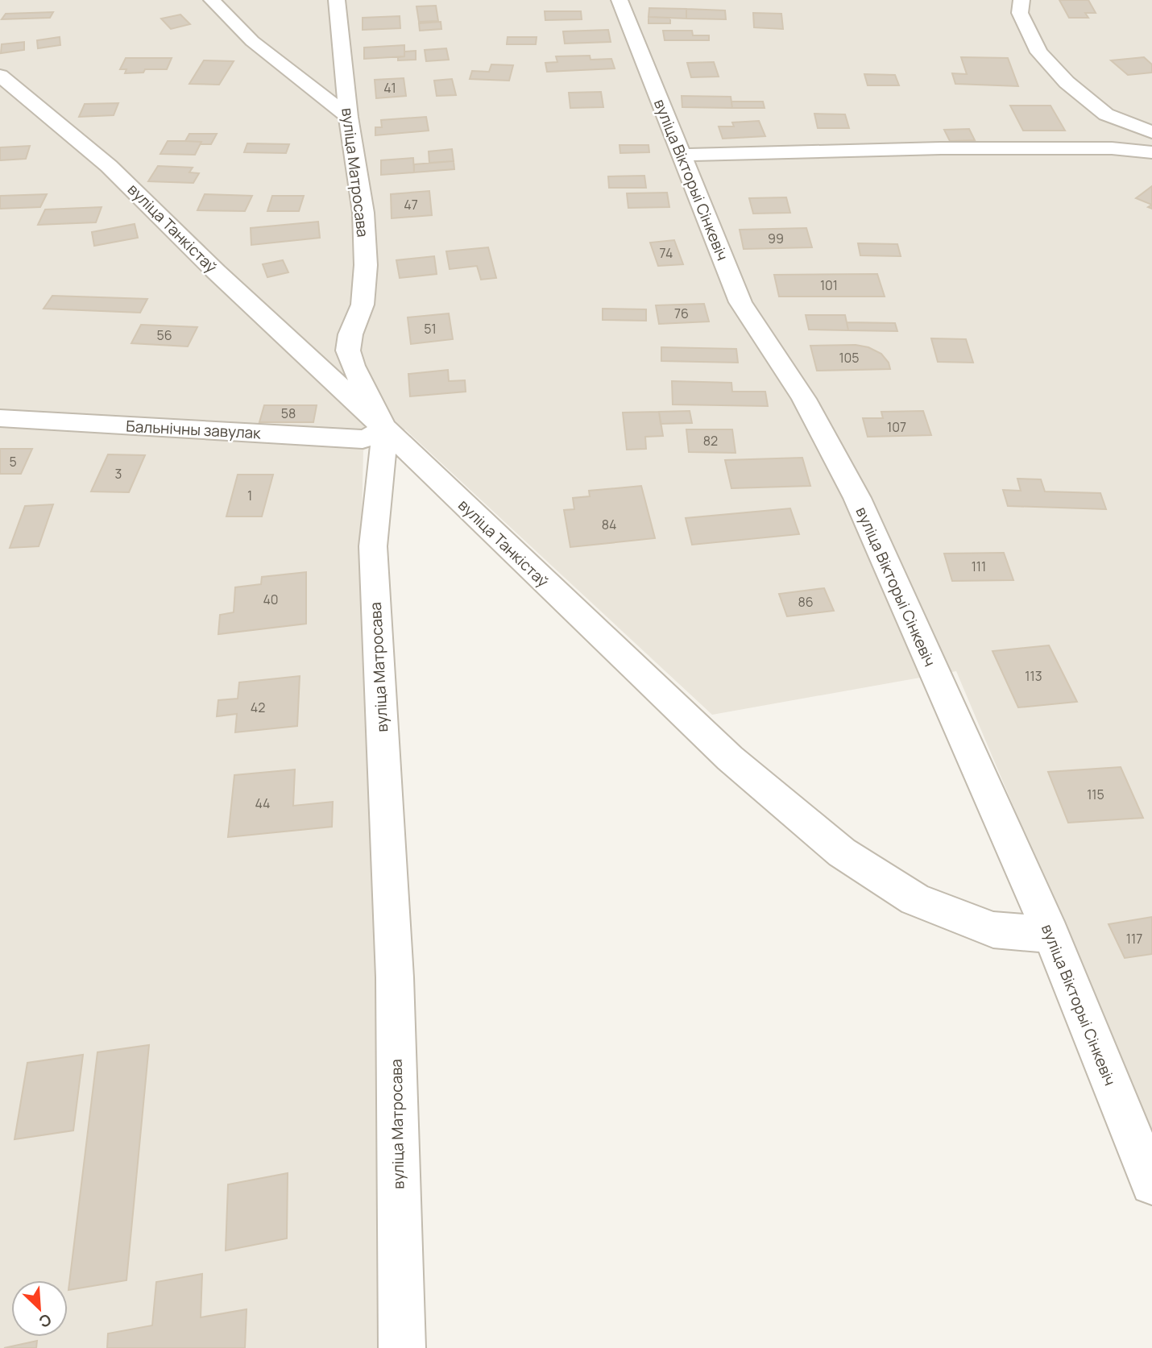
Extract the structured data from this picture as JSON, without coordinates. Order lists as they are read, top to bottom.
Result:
{
  "streets": {
    "street": [
      "вуліца Матросава",
      "вуліца Вікторыі Сінкевіч",
      "вуліца Танкістаў",
      "Бальнічны завулак"
    ]
  },
  "crossings": [
    ["вуліца Матросава", "вуліца Танкістаў"],
    ["вуліца Матросава", "Бальнічны завулак"],
    ["вуліца Вікторыі Сінкевіч", "вуліца Танкістаў"],
    ["вуліца Танкістаў", "Бальнічны завулак"]
  ],
  "house_numbers": [
    "41",
    "47",
    "99",
    "74",
    "101",
    "76",
    "51",
    "56",
    "105",
    "58",
    "107",
    "82",
    "5",
    "3",
    "1",
    "84",
    "111",
    "40",
    "86",
    "113",
    "42",
    "115",
    "44",
    "117"
  ],
  "north": "bottom right"
}
